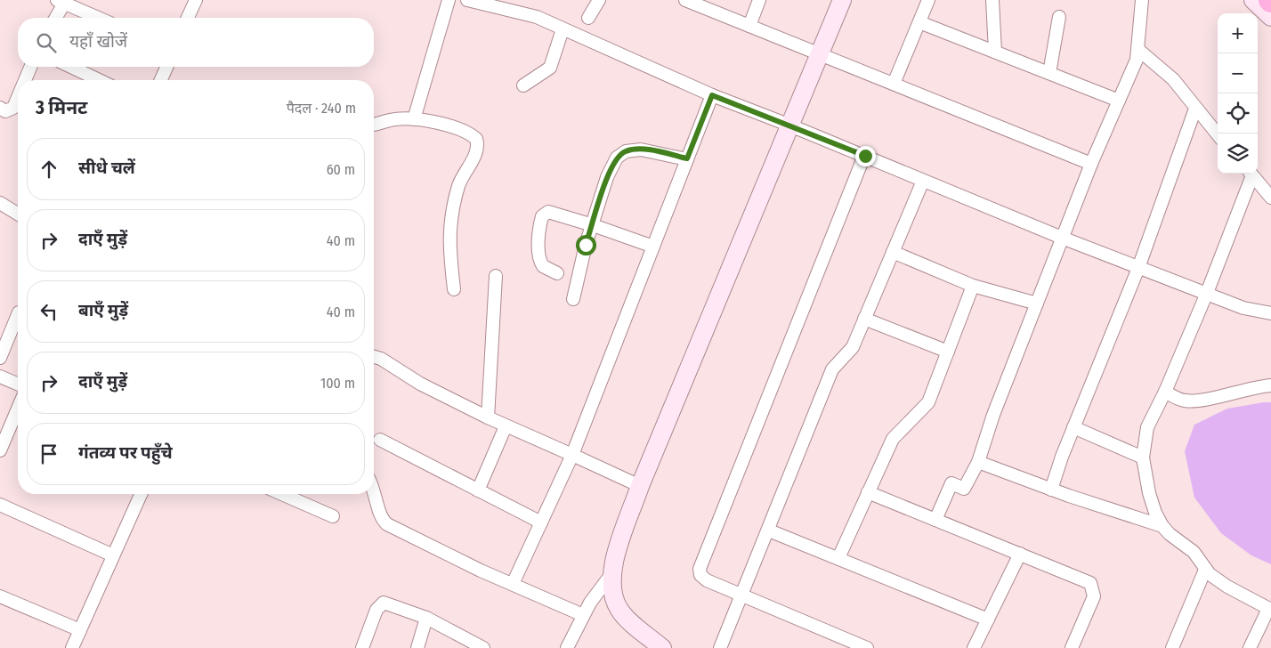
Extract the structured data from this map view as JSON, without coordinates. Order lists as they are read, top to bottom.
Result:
{
  "page": {
    "map_buttons": ["+", "−"],
    "search": "यहाँ खोजें",
    "heading": ["3 मिनट", "पैदल · 240 m"],
    "list": [
      ["सीधे चलें", "60 m"],
      ["दाएँ मुड़ें", "40 m"],
      ["बाएँ मुड़ें", "40 m"],
      ["दाएँ मुड़ें", "100 m"],
      "गंतव्य पर पहुँचे"
    ]
  }
}
